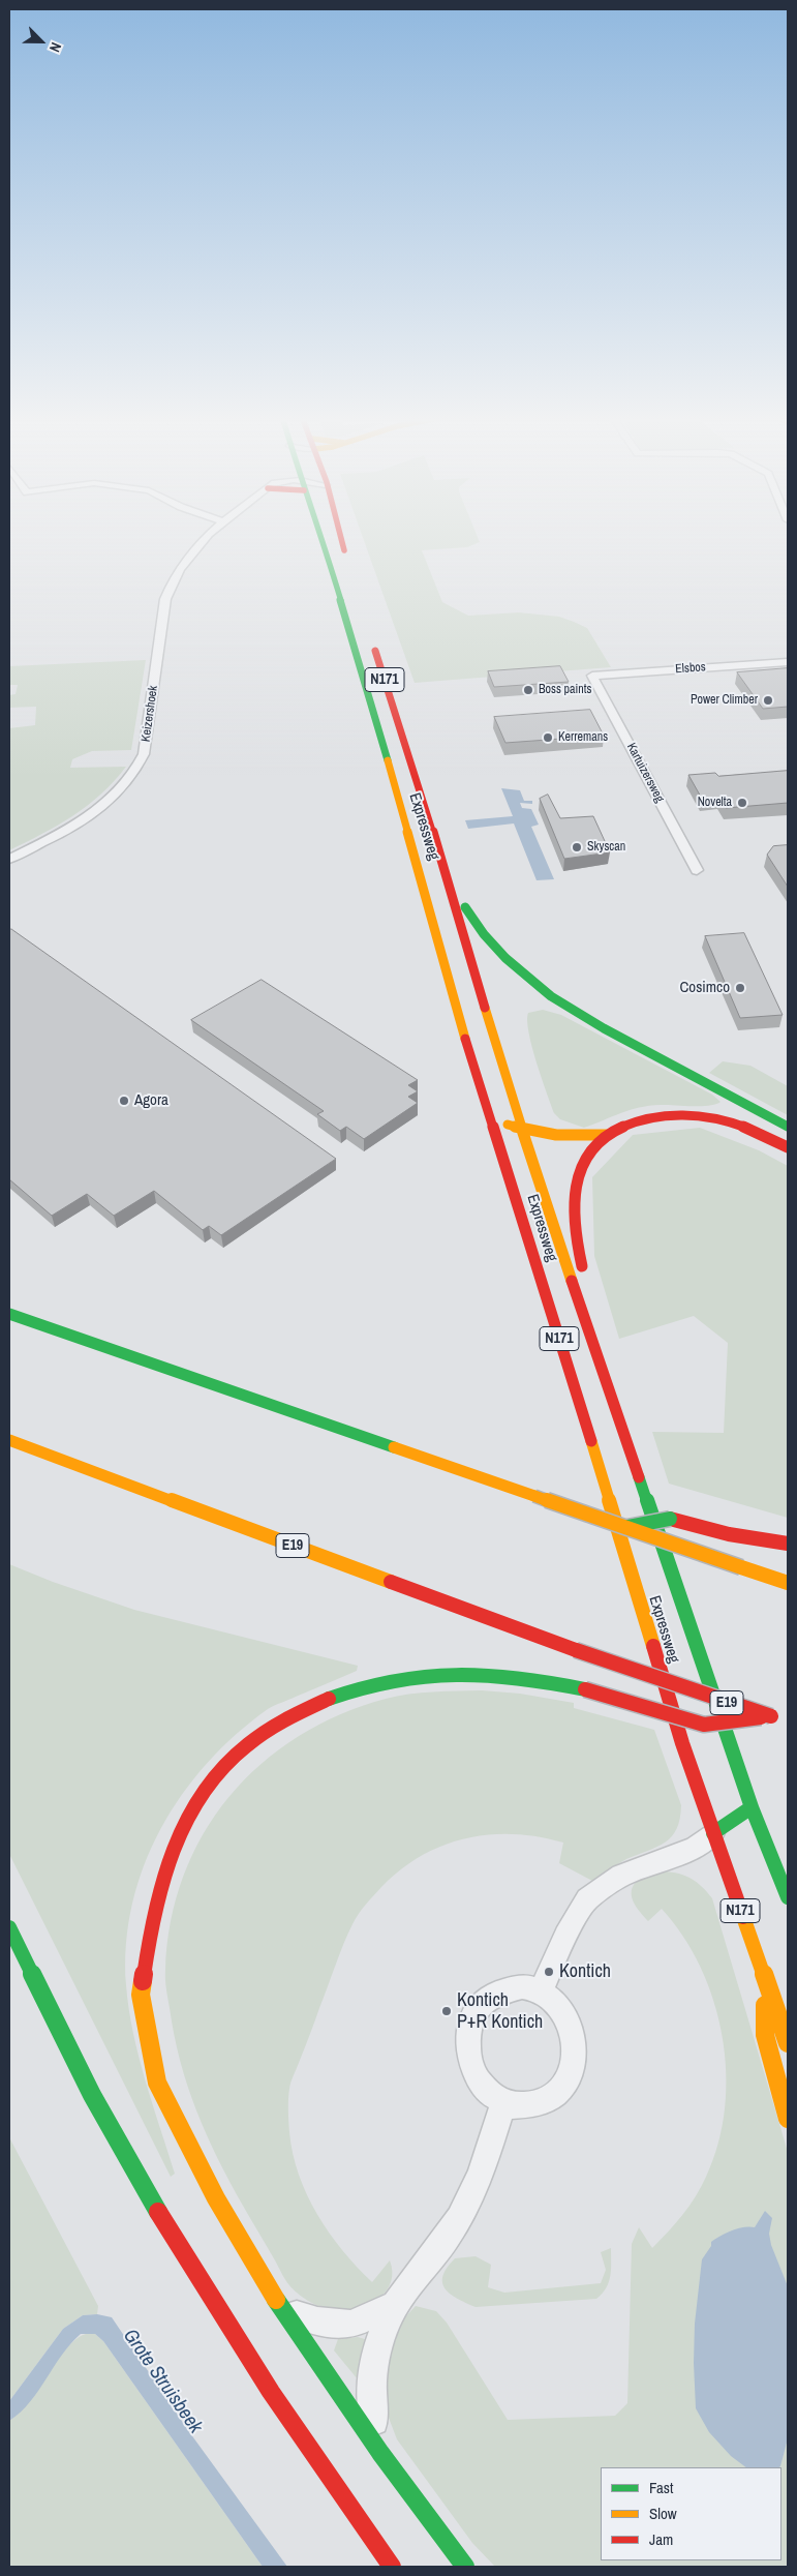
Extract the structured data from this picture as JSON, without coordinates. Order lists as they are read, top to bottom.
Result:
{
  "streets": {
    "main road": ["N171", "Expressweg", "E19"],
    "street": ["Elsbos", "Keizershoek", "Kartuizersweg"]
  },
  "crossings": [
    ["Elsbos", "Kartuizersweg"]
  ],
  "water": ["Grote Struisbeek"],
  "places": [
    "Boss paints",
    "Power Climber",
    "Kerremans",
    "Novelta",
    "Skyscan",
    "Cosimco",
    "Agora",
    "Kontich",
    "Kontich P+R Kontich"
  ],
  "legend": ["Fast", "Slow", "Jam"],
  "north": "bottom right"
}
